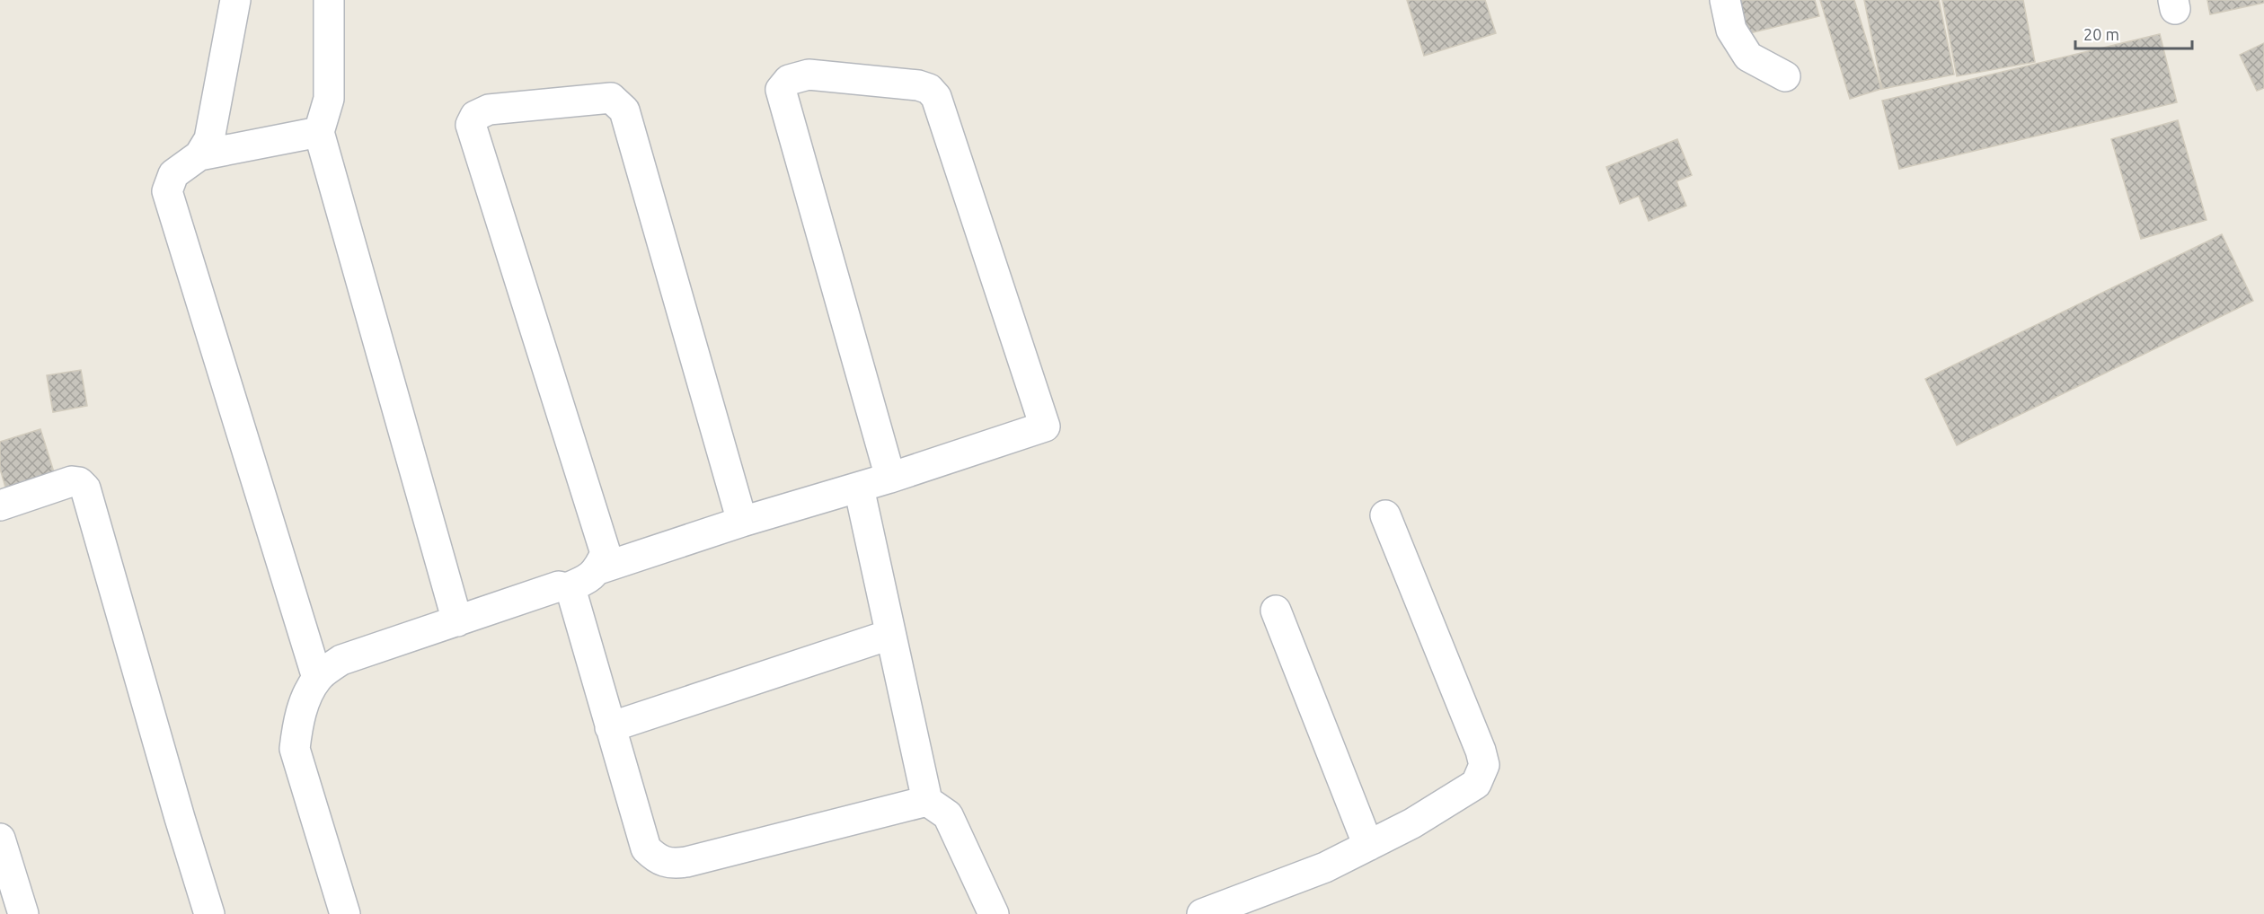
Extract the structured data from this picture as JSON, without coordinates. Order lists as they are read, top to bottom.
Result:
{
  "scale_bar": "20 m"
}
